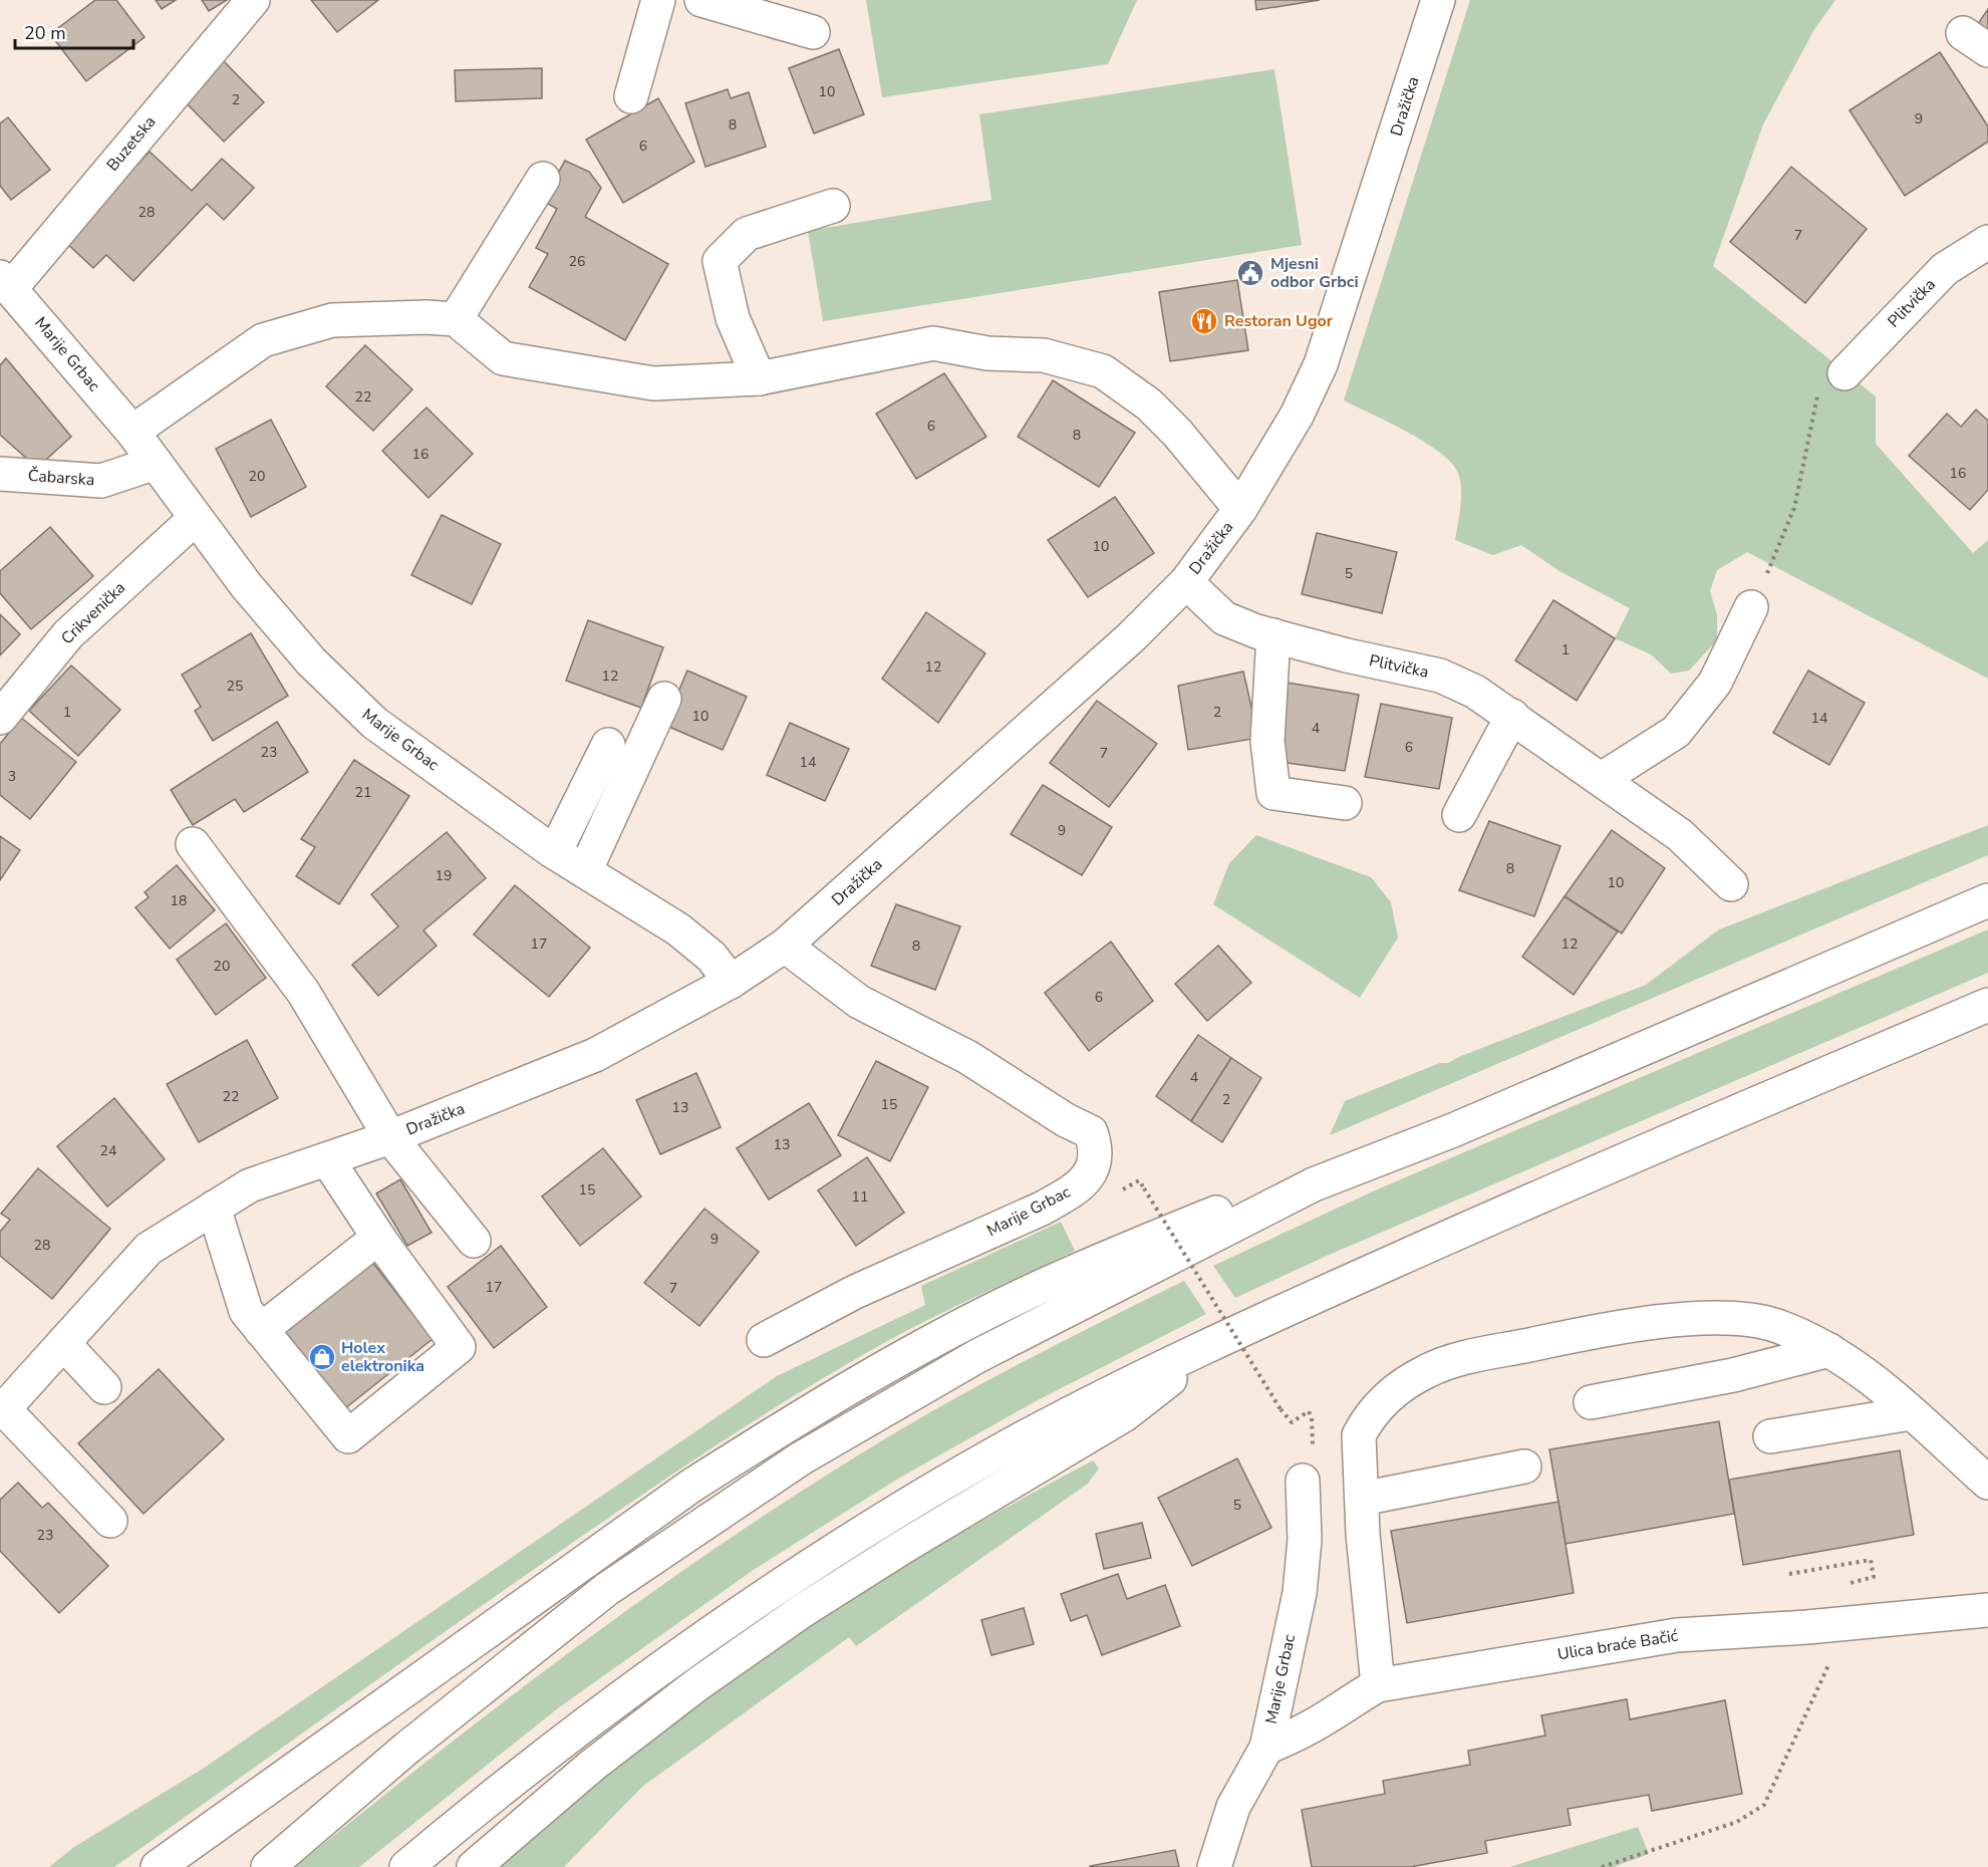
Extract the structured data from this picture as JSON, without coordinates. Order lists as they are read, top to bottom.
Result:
{
  "streets": {
    "main road": [
      "Dražička",
      "Buzetska",
      "Plitvička",
      "Marije Grbac",
      "Čabarska",
      "Crikvenička",
      "Ulica braće Bačić"
    ]
  },
  "crossings": [
    ["Dražička", "Plitvička"],
    ["Dražička", "Marije Grbac"],
    ["Buzetska", "Marije Grbac"],
    ["Marije Grbac", "Čabarska"],
    ["Marije Grbac", "Crikvenička"],
    ["Marije Grbac", "Ulica braće Bačić"]
  ],
  "places": {
    "public building": ["Mjesni odbor Grbci"],
    "restaurant": ["Restoran Ugor"],
    "shop": ["Holex elektronika"]
  },
  "house_numbers": [
    "10",
    "2",
    "9",
    "8",
    "6",
    "28",
    "7",
    "26",
    "22",
    "6",
    "8",
    "16",
    "16",
    "20",
    "10",
    "5",
    "1",
    "12",
    "12",
    "25",
    "1",
    "2",
    "10",
    "14",
    "4",
    "6",
    "23",
    "7",
    "14",
    "3",
    "21",
    "9",
    "8",
    "19",
    "10",
    "18",
    "17",
    "12",
    "8",
    "20",
    "6",
    "4",
    "22",
    "2",
    "15",
    "13",
    "13",
    "24",
    "15",
    "11",
    "9",
    "28",
    "17",
    "7",
    "5",
    "23"
  ],
  "scale_bar": "20 m"
}
